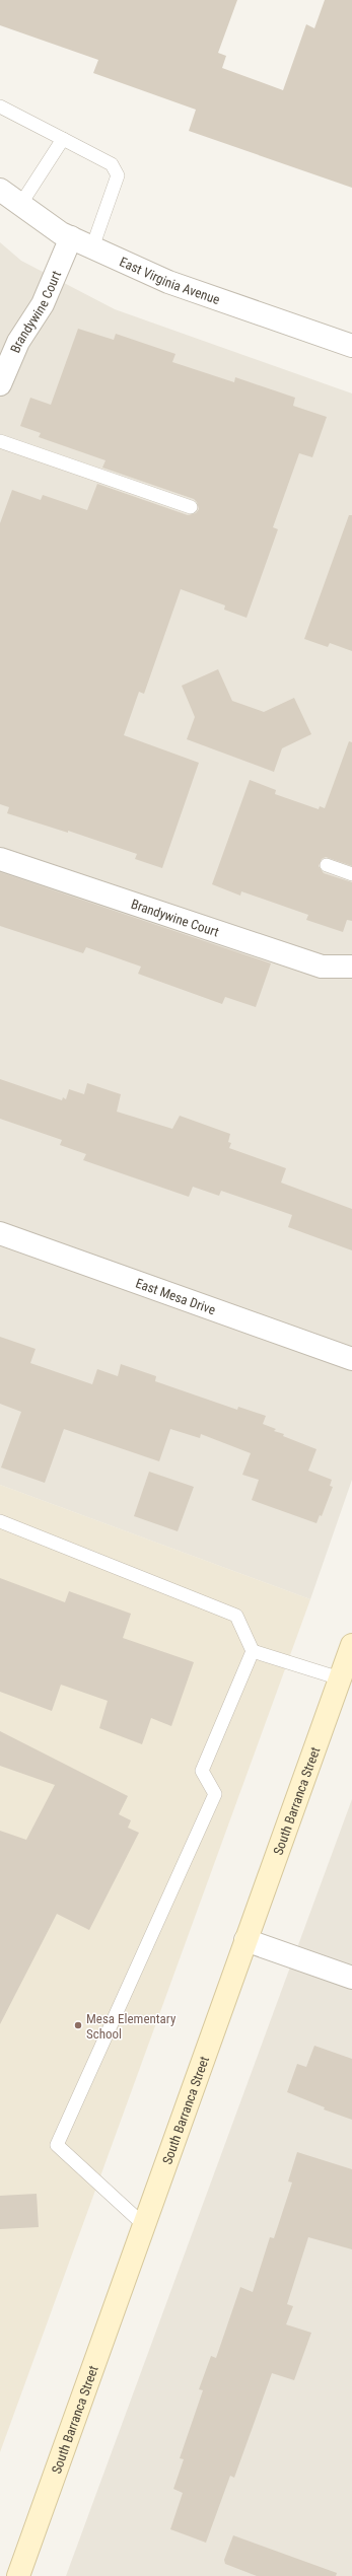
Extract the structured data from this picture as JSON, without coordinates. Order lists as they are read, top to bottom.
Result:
{
  "streets": {
    "main road": ["South Barranca Street"],
    "street": ["East Virginia Avenue", "Brandywine Court", "East Mesa Drive"]
  },
  "crossings": [
    ["East Virginia Avenue", "Brandywine Court"]
  ],
  "places": ["Mesa Elementary School"]
}
